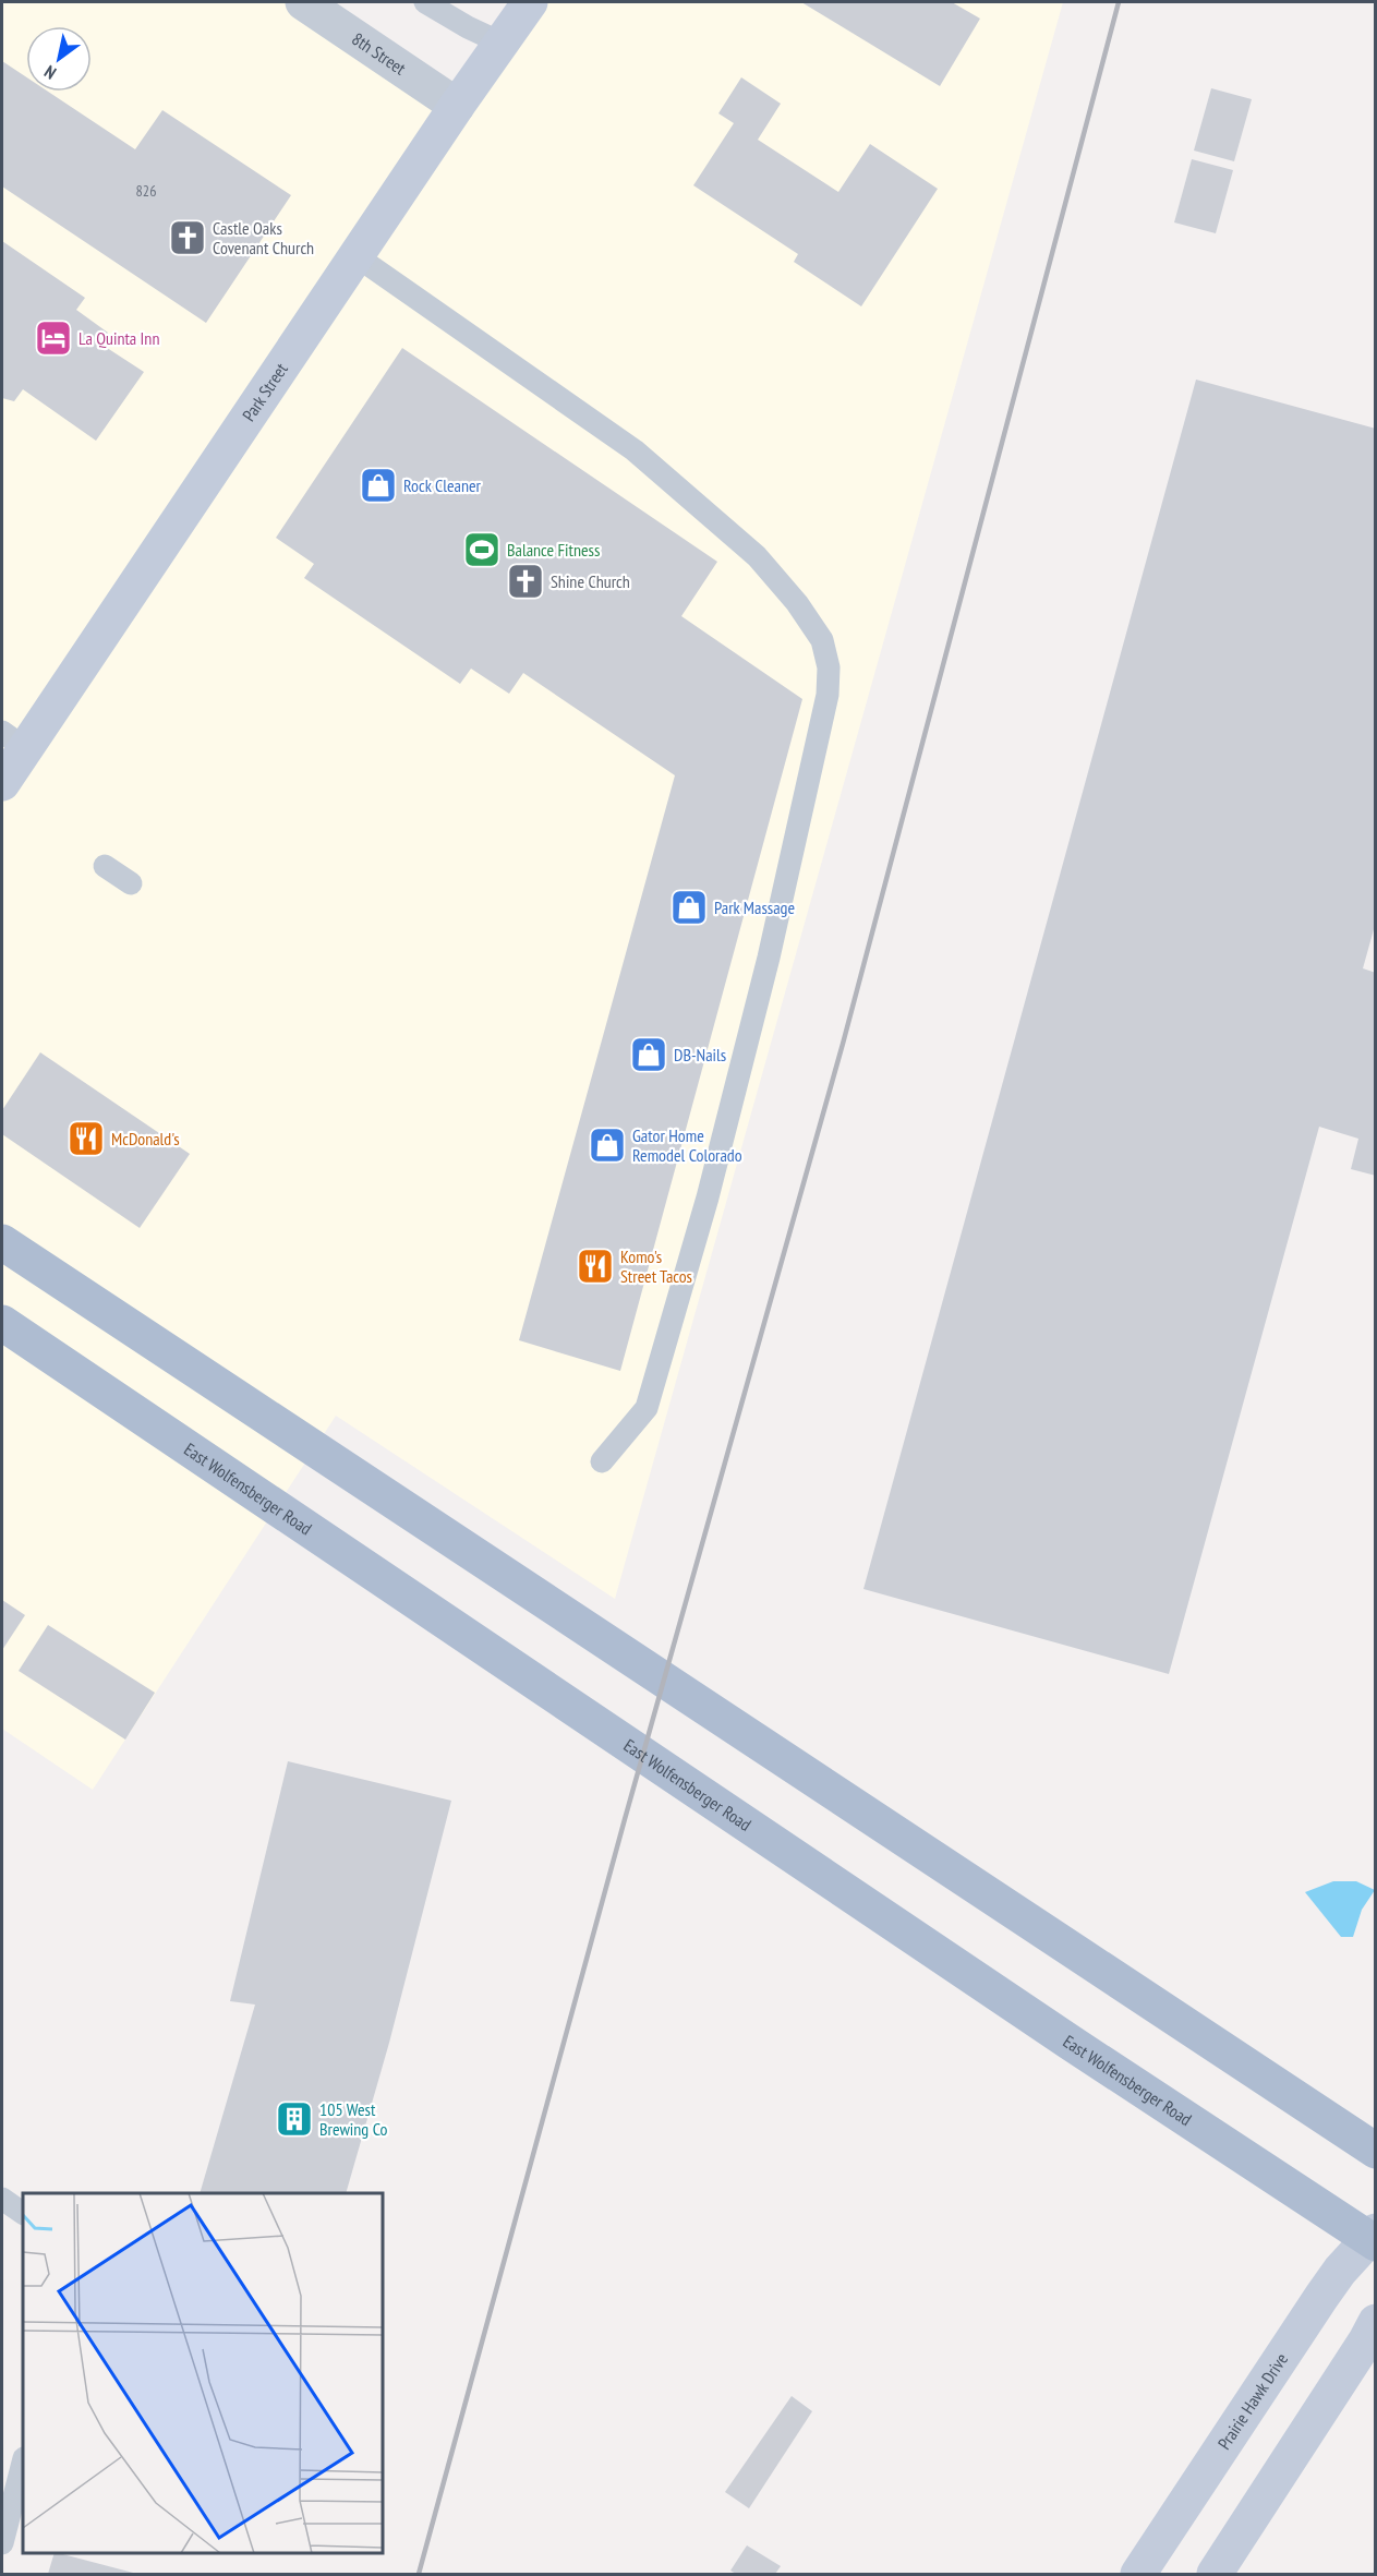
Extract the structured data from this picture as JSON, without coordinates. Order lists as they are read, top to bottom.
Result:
{
  "streets": {
    "main road": ["East Wolfensberger Road"],
    "street": ["8th Street", "Park Street", "Prairie Hawk Drive"]
  },
  "crossings": [
    ["8th Street", "Park Street"],
    ["East Wolfensberger Road", "Prairie Hawk Drive"]
  ],
  "places": {
    "church": ["Castle Oaks Covenant Church", "Shine Church"],
    "hotel": ["La Quinta Inn"],
    "shop": [
      "Rock Cleaner",
      "Park Massage",
      "DB-Nails",
      "Gator Home Remodel Colorado"
    ],
    "sports": ["Balance Fitness"],
    "restaurant": ["McDonald's", "Komo's Street Tacos"],
    "building": ["105 West Brewing Co"]
  },
  "house_numbers": ["826"],
  "north": "bottom left"
}
